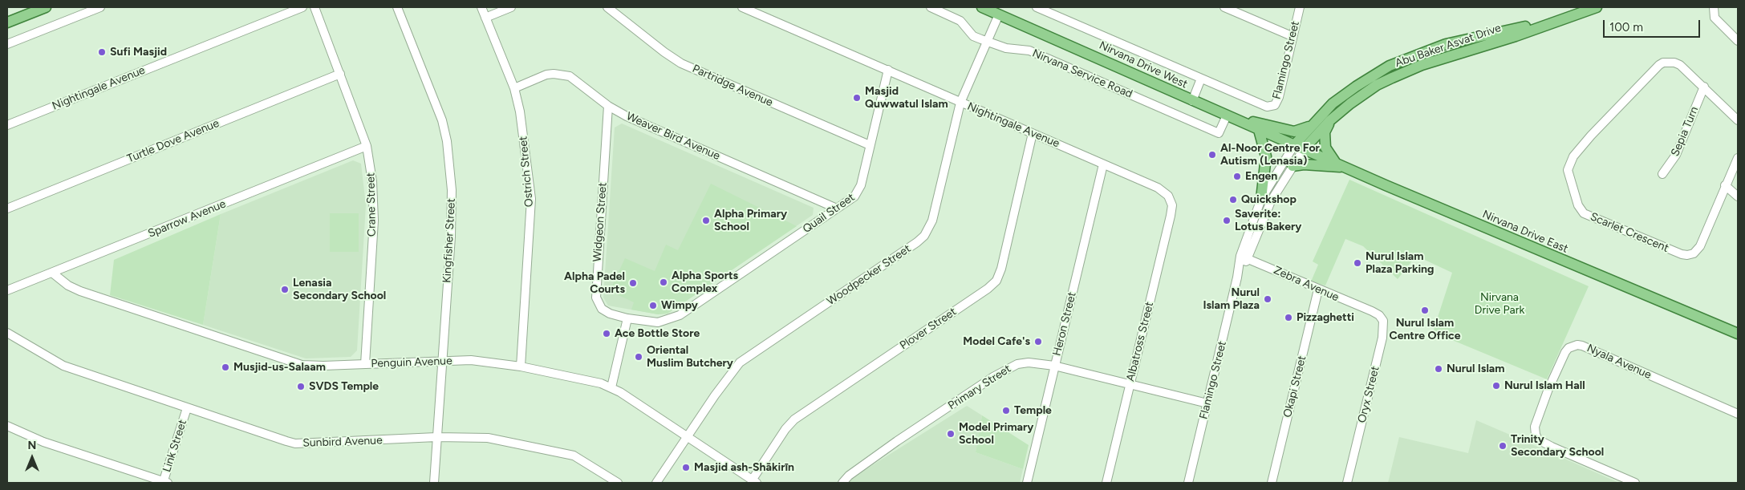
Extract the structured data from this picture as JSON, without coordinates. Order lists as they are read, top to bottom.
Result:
{
  "streets": {
    "main road": ["Abu Baker Asvat Drive", "Nirvana Drive West", "Nirvana Drive East"],
    "street": [
      "Flamingo Street",
      "Nirvana Service Road",
      "Partridge Avenue",
      "Nightingale Avenue",
      "Sepia Turn",
      "Weaver Bird Avenue",
      "Turtle Dove Avenue",
      "Ostrich Street",
      "Crane Street",
      "Quail Street",
      "Sparrow Avenue",
      "Widgeon Street",
      "Scarlet Crescent",
      "Kingfisher Street",
      "Woodpecker Street",
      "Zebra Avenue",
      "Heron Street",
      "Plover Street",
      "Albatross Street",
      "Nyala Avenue",
      "Penguin Avenue",
      "Okapi Street",
      "Primary Street",
      "Oryx Street",
      "Sunbird Avenue",
      "Link Street"
    ]
  },
  "crossings": [
    ["Abu Baker Asvat Drive", "Flamingo Street"],
    ["Abu Baker Asvat Drive", "Nirvana Drive West"],
    ["Abu Baker Asvat Drive", "Nirvana Drive East"],
    ["Flamingo Street", "Nirvana Drive West"],
    ["Flamingo Street", "Nirvana Drive East"],
    ["Flamingo Street", "Zebra Avenue"],
    ["Flamingo Street", "Primary Street"],
    ["Nirvana Drive West", "Nirvana Service Road"],
    ["Nirvana Drive West", "Nirvana Drive East"],
    ["Nirvana Drive West", "Woodpecker Street"],
    ["Nirvana Service Road", "Woodpecker Street"],
    ["Partridge Avenue", "Quail Street"],
    ["Nightingale Avenue", "Quail Street"],
    ["Nightingale Avenue", "Woodpecker Street"],
    ["Nightingale Avenue", "Heron Street"],
    ["Nightingale Avenue", "Plover Street"],
    ["Nightingale Avenue", "Albatross Street"],
    ["Sepia Turn", "Scarlet Crescent"],
    ["Weaver Bird Avenue", "Ostrich Street"],
    ["Weaver Bird Avenue", "Quail Street"],
    ["Weaver Bird Avenue", "Widgeon Street"],
    ["Turtle Dove Avenue", "Crane Street"],
    ["Ostrich Street", "Penguin Avenue"],
    ["Crane Street", "Sparrow Avenue"],
    ["Crane Street", "Penguin Avenue"],
    ["Quail Street", "Widgeon Street"],
    ["Sparrow Avenue", "Penguin Avenue"],
    ["Kingfisher Street", "Penguin Avenue"],
    ["Kingfisher Street", "Sunbird Avenue"],
    ["Woodpecker Street", "Penguin Avenue"],
    ["Zebra Avenue", "Okapi Street"],
    ["Zebra Avenue", "Oryx Street"],
    ["Heron Street", "Primary Street"],
    ["Plover Street", "Penguin Avenue"],
    ["Albatross Street", "Primary Street"],
    ["Sunbird Avenue", "Link Street"]
  ],
  "parks": ["Nirvana Drive Park"],
  "places": [
    "Sufi Masjid",
    "Masjid Quwwatul Islam",
    "Al-Noor Centre For Autism (Lenasia)",
    "Engen",
    "Quickshop",
    "Alpha Primary School",
    "Saverite: Lotus Bakery",
    "Nurul Islam Plaza Parking",
    "Alpha Sports Complex",
    "Alpha Padel Courts",
    "Lenasia Secondary School",
    "Nurul Islam Plaza",
    "Wimpy",
    "Nurul Islam Centre Office",
    "Pizzaghetti",
    "Ace Bottle Store",
    "Model Cafe's",
    "Oriental Muslim Butchery",
    "Musjid-us-Salaam",
    "Nurul Islam",
    "Nurul Islam Hall",
    "SVDS Temple",
    "Temple",
    "Model Primary School",
    "Trinity Secondary School",
    "Masjid ash-Shākirīn"
  ],
  "scale_bar": "100 m",
  "north": "top"
}
